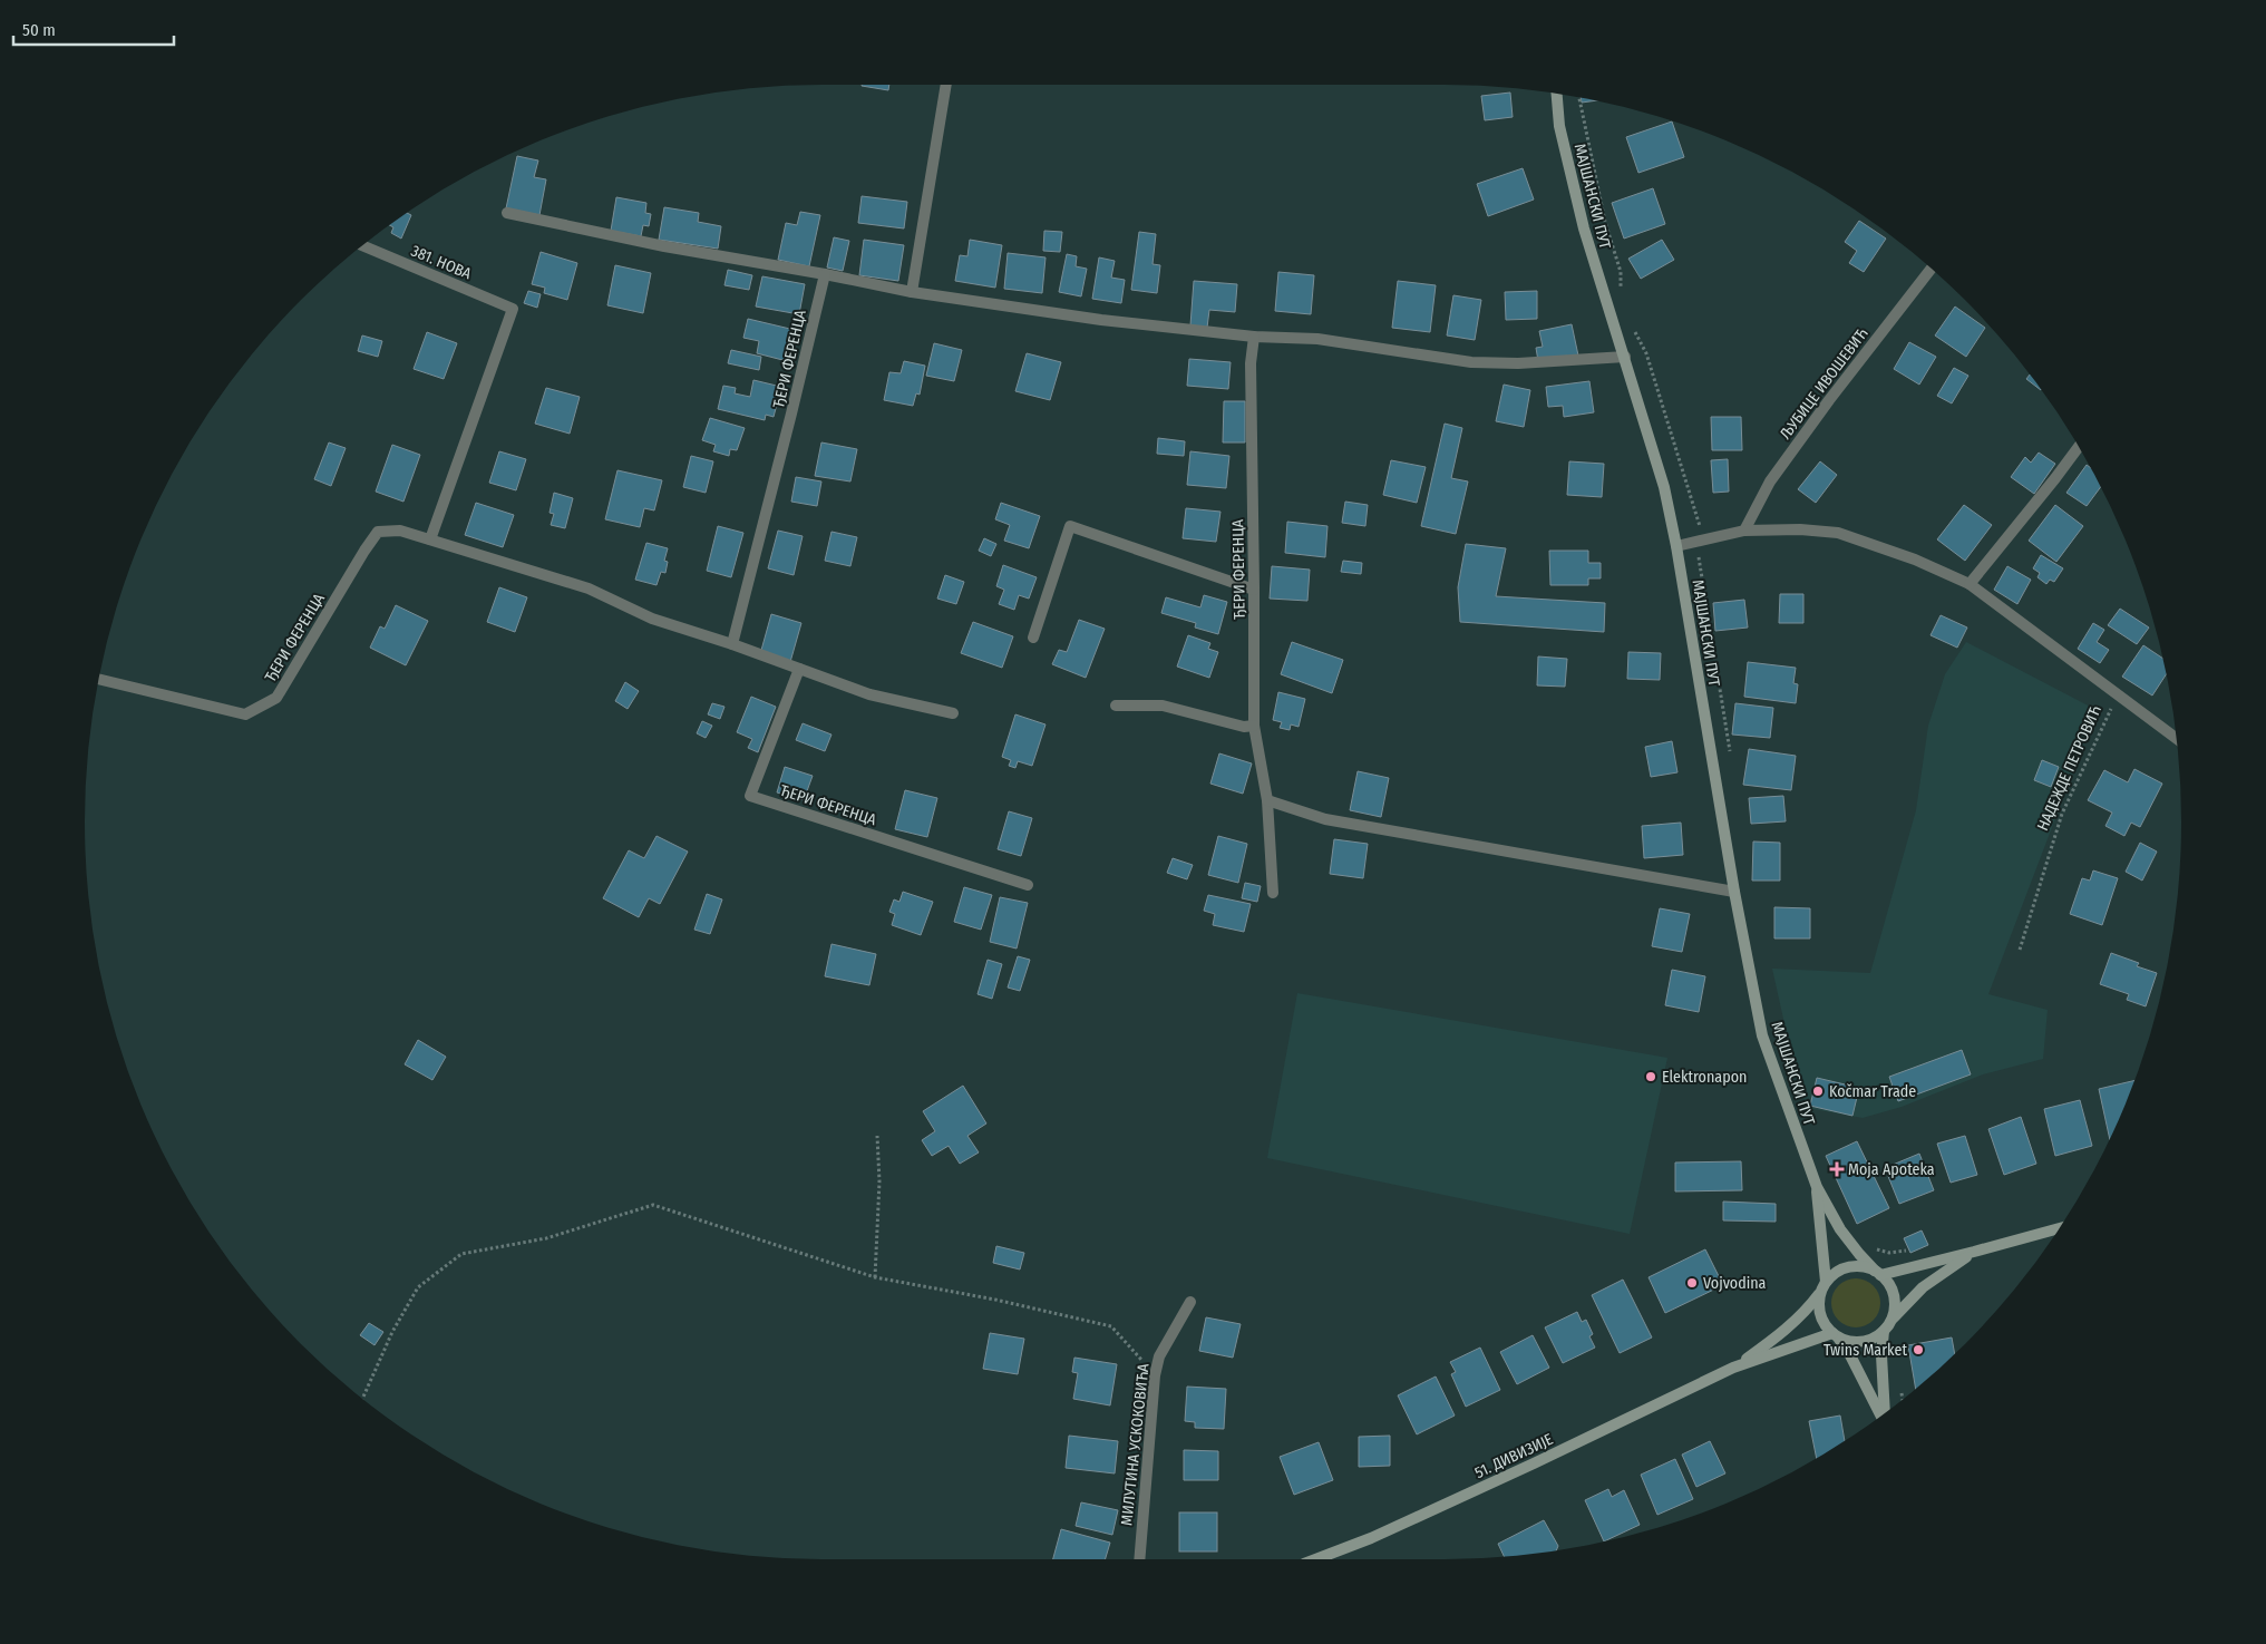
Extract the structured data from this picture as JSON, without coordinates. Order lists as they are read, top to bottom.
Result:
{
  "streets": {
    "street": [
      "МАЈШАНСКИ ПУТ",
      "381. НОВА",
      "ЂЕРИ ФЕРЕНЦА",
      "ЉУБИЦЕ ИВОШЕВИЋ",
      "НАДЕЖДЕ ПЕТРОВИЋ",
      "МИЛУТИНА УСКОКОВИЋА",
      "51. ДИВИЗИЈЕ"
    ]
  },
  "crossings": [
    ["МАЈШАНСКИ ПУТ", "НАДЕЖДЕ ПЕТРОВИЋ"],
    ["МАЈШАНСКИ ПУТ", "51. ДИВИЗИЈЕ"],
    ["381. НОВА", "ЂЕРИ ФЕРЕНЦА"],
    ["ЉУБИЦЕ ИВОШЕВИЋ", "НАДЕЖДЕ ПЕТРОВИЋ"]
  ],
  "places": {
    "other": [
      "Elektronapon",
      "Kočmar Trade",
      "Vojvodina",
      "Twins Market"
    ],
    "health": ["Moja Apoteka"]
  },
  "scale_bar": "50 m"
}
